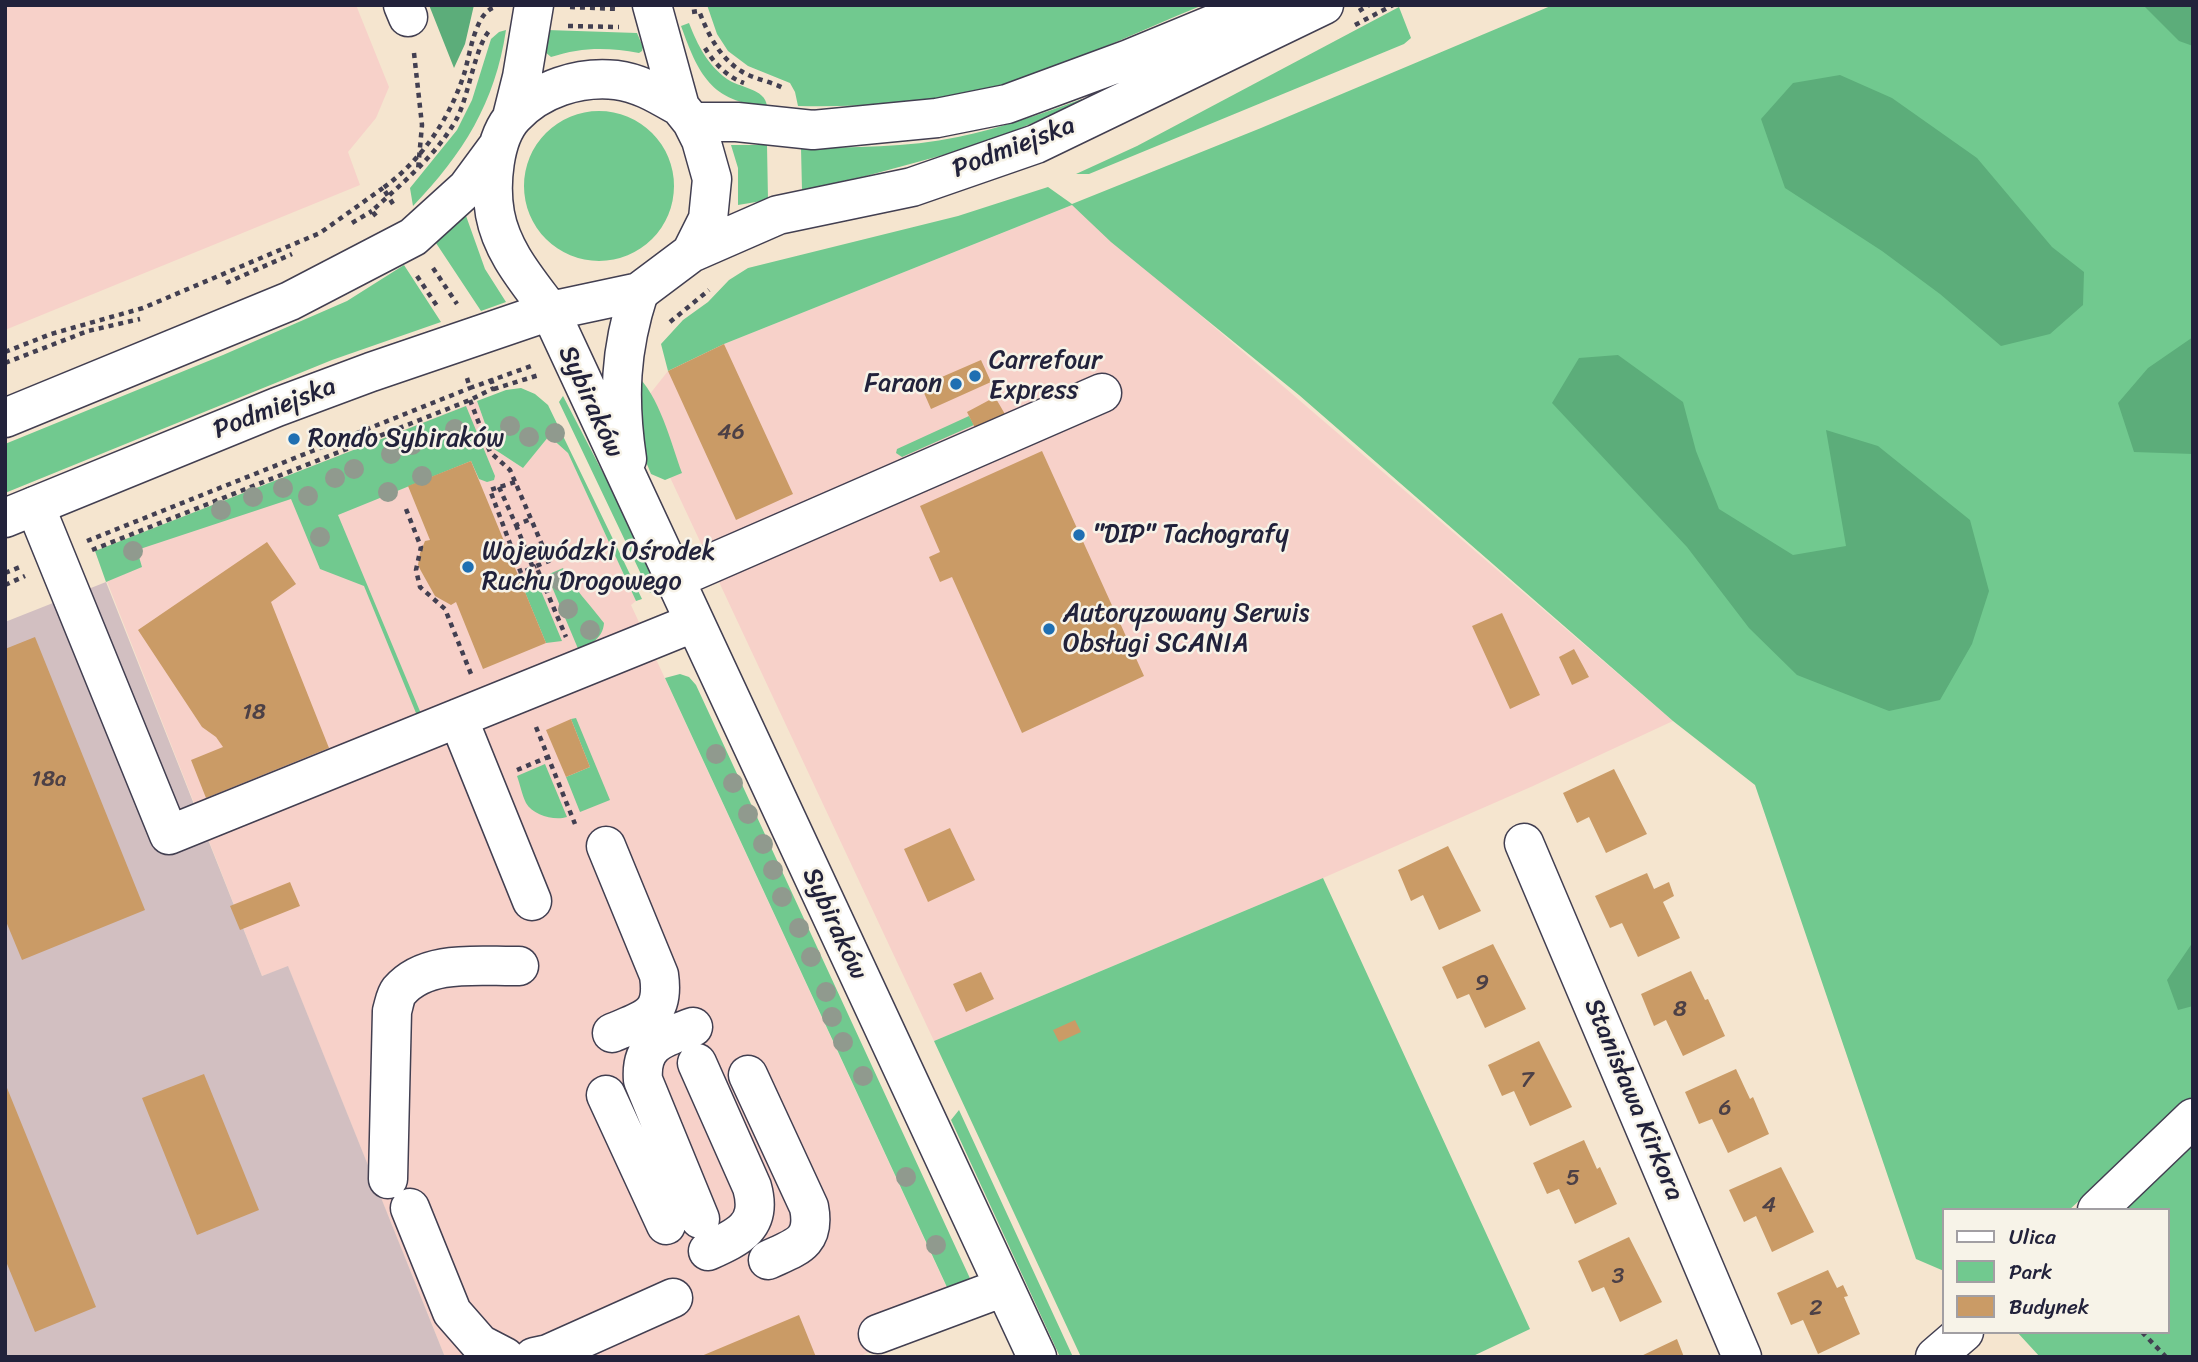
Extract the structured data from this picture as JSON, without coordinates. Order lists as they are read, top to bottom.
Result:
{
  "streets": {
    "main road": ["Podmiejska", "Sybiraków", "Stanisława Kirkora"]
  },
  "crossings": [
    ["Podmiejska", "Sybiraków"]
  ],
  "places": [
    "Carrefour Express",
    "Faraon",
    "Rondo Sybiraków",
    "\"DIP\" Tachografy",
    "Wojewódzki Ośrodek Ruchu Drogowego",
    "Autoryzowany Serwis Obsługi SCANIA"
  ],
  "house_numbers": [
    "46",
    "18",
    "18a",
    "9",
    "8",
    "7",
    "6",
    "5",
    "4",
    "3",
    "2"
  ],
  "legend": ["Ulica", "Park", "Budynek"]
}
